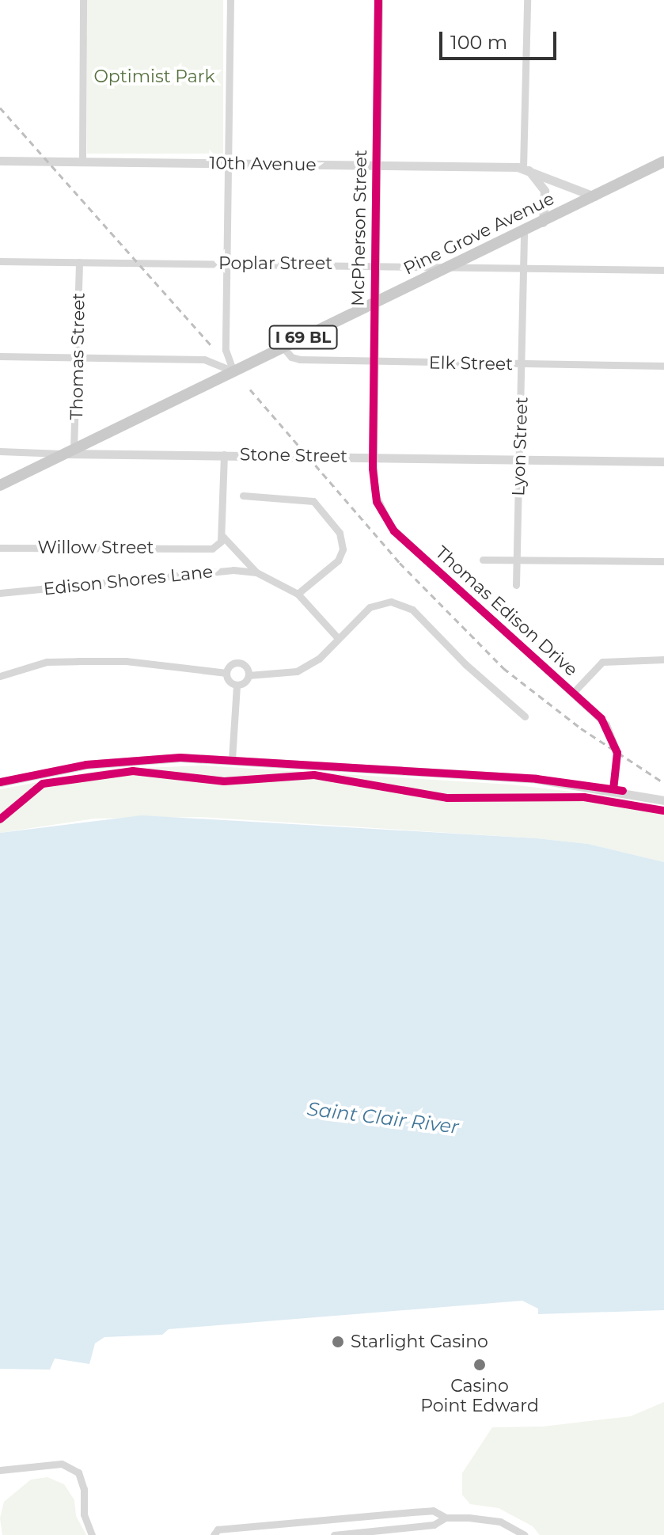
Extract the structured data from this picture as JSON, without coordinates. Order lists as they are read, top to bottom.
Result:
{
  "streets": {
    "main road": ["Pine Grove Avenue", "I 69 BL"],
    "street": [
      "10th Avenue",
      "McPherson Street",
      "Poplar Street",
      "Thomas Street",
      "Elk Street",
      "Lyon Street",
      "Stone Street",
      "Willow Street",
      "Edison Shores Lane",
      "Thomas Edison Drive"
    ]
  },
  "crossings": [
    ["10th Avenue", "McPherson Street"],
    ["10th Avenue", "Pine Grove Avenue"],
    ["McPherson Street", "Pine Grove Avenue"],
    ["McPherson Street", "Poplar Street"],
    ["McPherson Street", "Elk Street"],
    ["McPherson Street", "Stone Street"],
    ["McPherson Street", "Thomas Edison Drive"],
    ["Pine Grove Avenue", "Poplar Street"],
    ["Pine Grove Avenue", "Thomas Street"],
    ["Pine Grove Avenue", "Elk Street"],
    ["Pine Grove Avenue", "Lyon Street"],
    ["Pine Grove Avenue", "Stone Street"],
    ["Poplar Street", "Thomas Street"],
    ["Poplar Street", "Lyon Street"],
    ["Thomas Street", "Stone Street"],
    ["Elk Street", "Lyon Street"],
    ["Lyon Street", "Stone Street"],
    ["Stone Street", "Thomas Edison Drive"],
    ["Willow Street", "Edison Shores Lane"]
  ],
  "water": ["Saint Clair River"],
  "parks": ["Optimist Park"],
  "places": ["Starlight Casino", "Casino Point Edward"],
  "scale_bar": "100 m"
}
